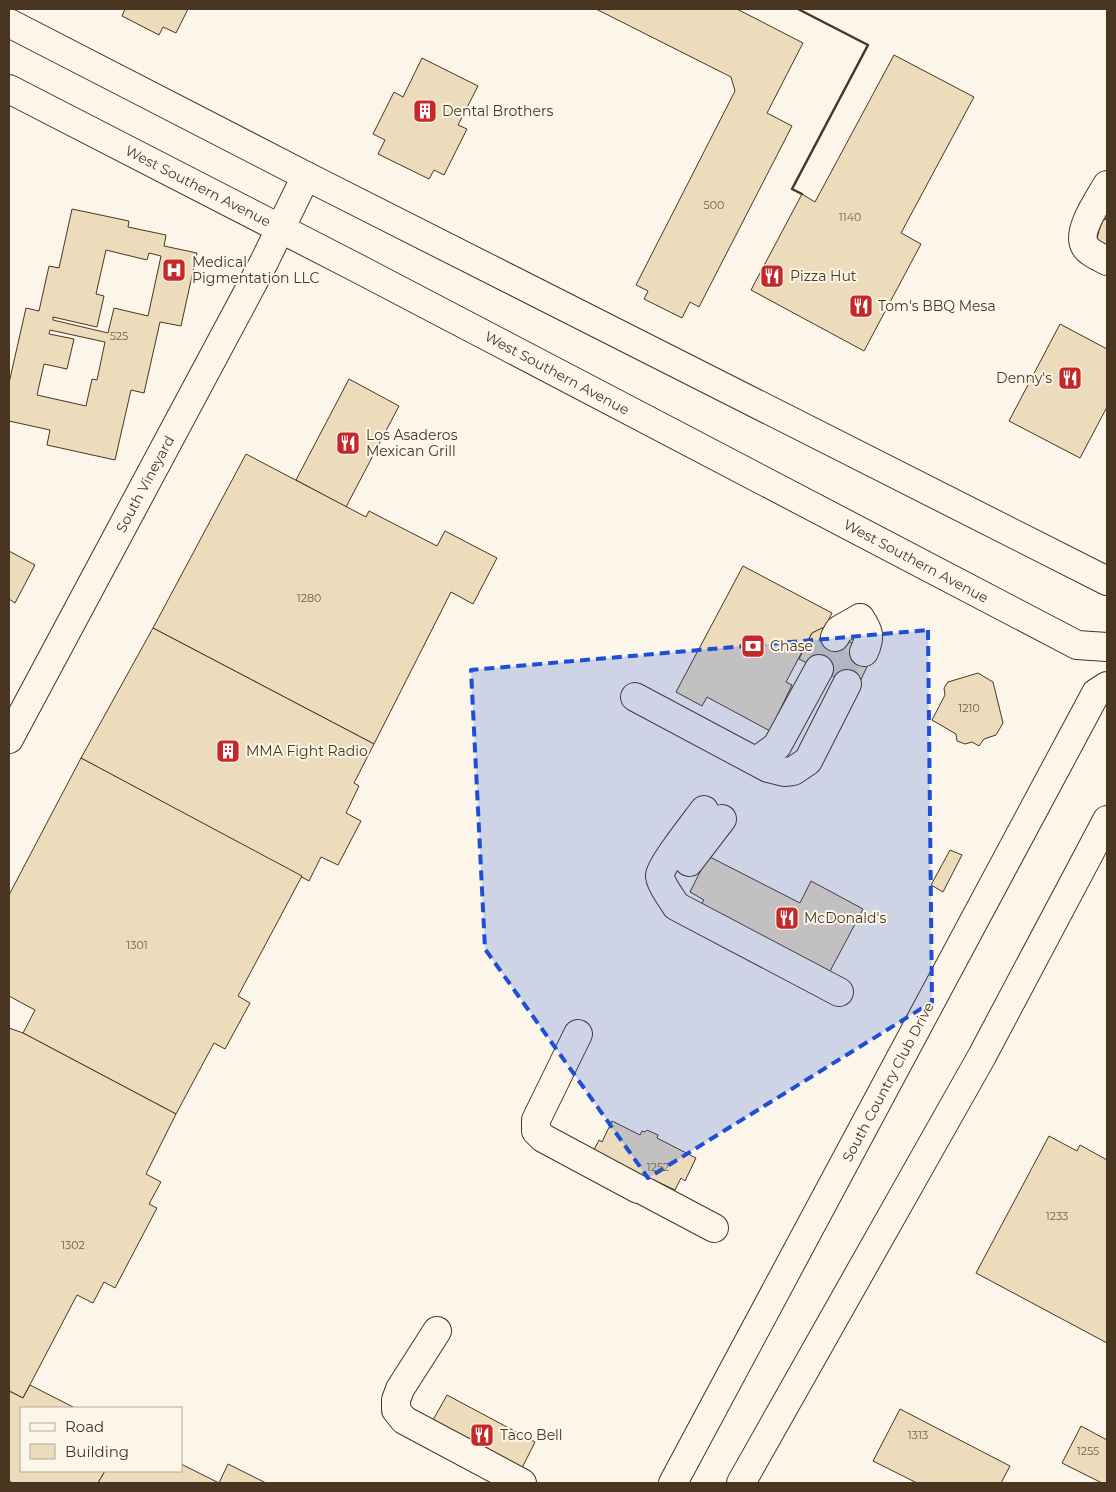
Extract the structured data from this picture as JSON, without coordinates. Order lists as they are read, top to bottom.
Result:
{
  "streets": {
    "main road": ["West Southern Avenue", "South Vineyard", "South Country Club Drive"]
  },
  "crossings": [
    ["West Southern Avenue", "South Vineyard"]
  ],
  "places": {
    "building": ["Dental Brothers", "MMA Fight Radio"],
    "hospital": ["Medical Pigmentation LLC"],
    "restaurant": [
      "Pizza Hut",
      "Tom's BBQ Mesa",
      "Denny's",
      "Los Asaderos Mexican Grill",
      "McDonald's",
      "Taco Bell"
    ],
    "bank": ["Chase"]
  },
  "house_numbers": [
    "500",
    "1140",
    "525",
    "1280",
    "1210",
    "1301",
    "1252",
    "1233",
    "1302",
    "1313",
    "1255"
  ],
  "legend": ["Road", "Building"]
}
